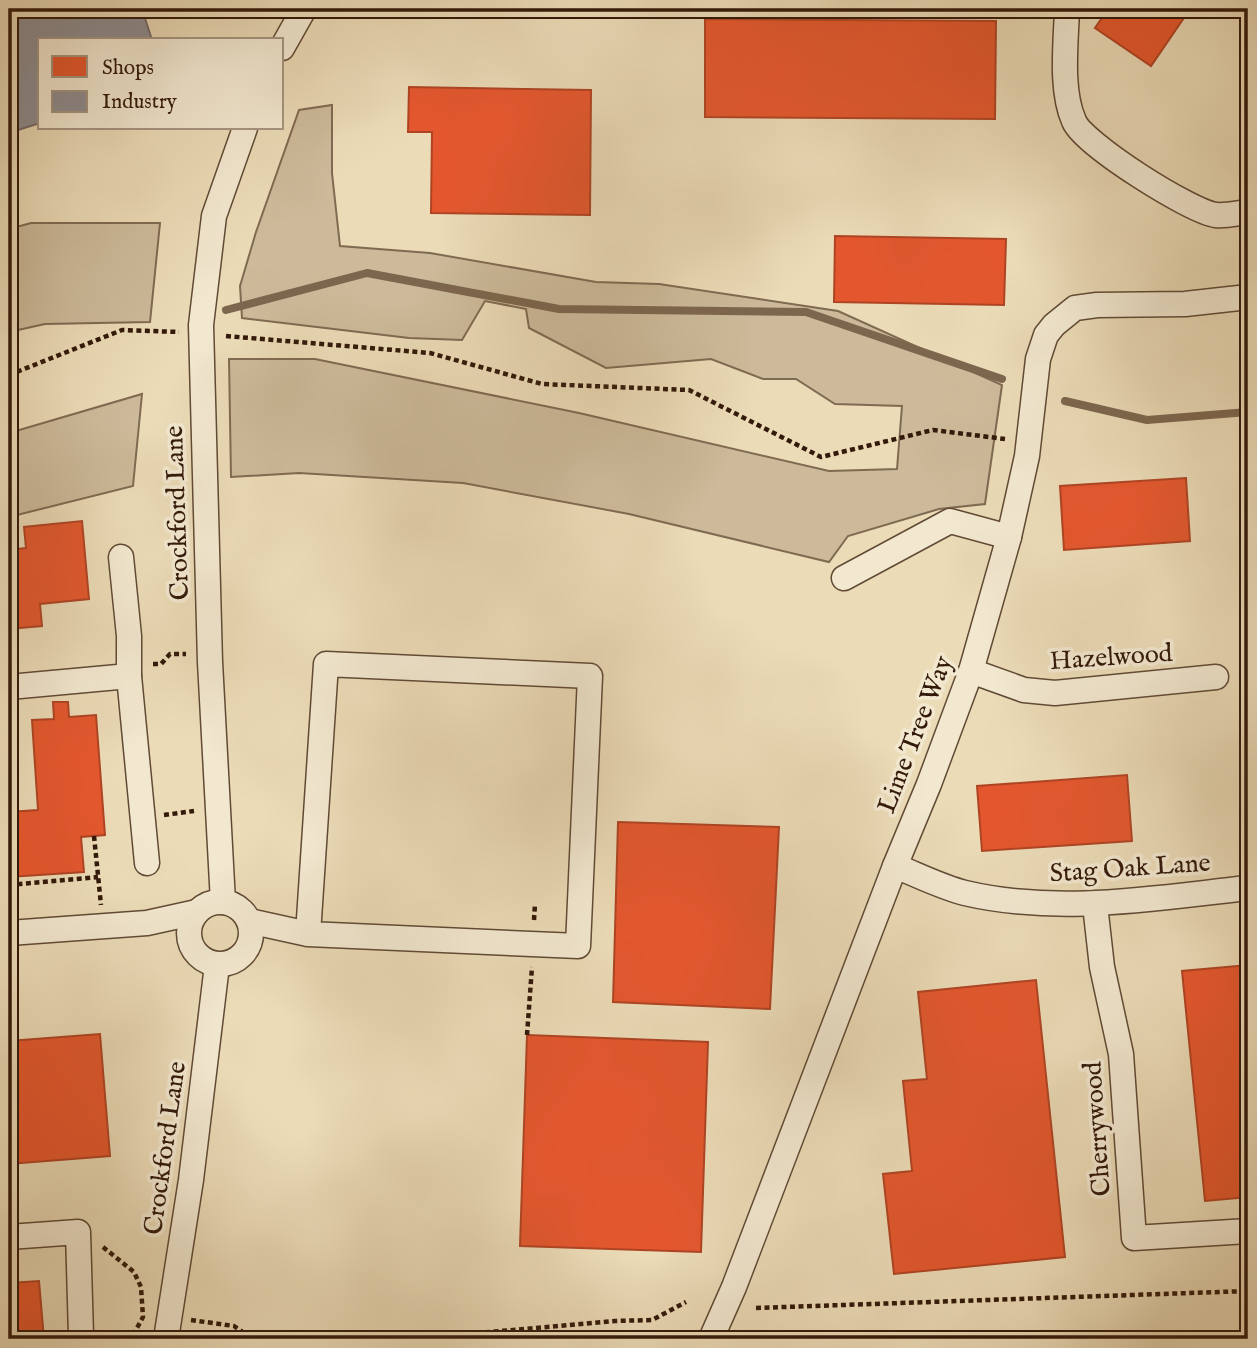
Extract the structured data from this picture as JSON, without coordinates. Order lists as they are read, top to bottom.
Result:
{
  "streets": {
    "street": [
      "Crockford Lane",
      "Hazelwood",
      "Lime Tree Way",
      "Stag Oak Lane",
      "Cherrywood"
    ]
  },
  "crossings": [
    ["Hazelwood", "Lime Tree Way"],
    ["Lime Tree Way", "Stag Oak Lane"],
    ["Stag Oak Lane", "Cherrywood"]
  ],
  "legend": ["Shops", "Industry"]
}
